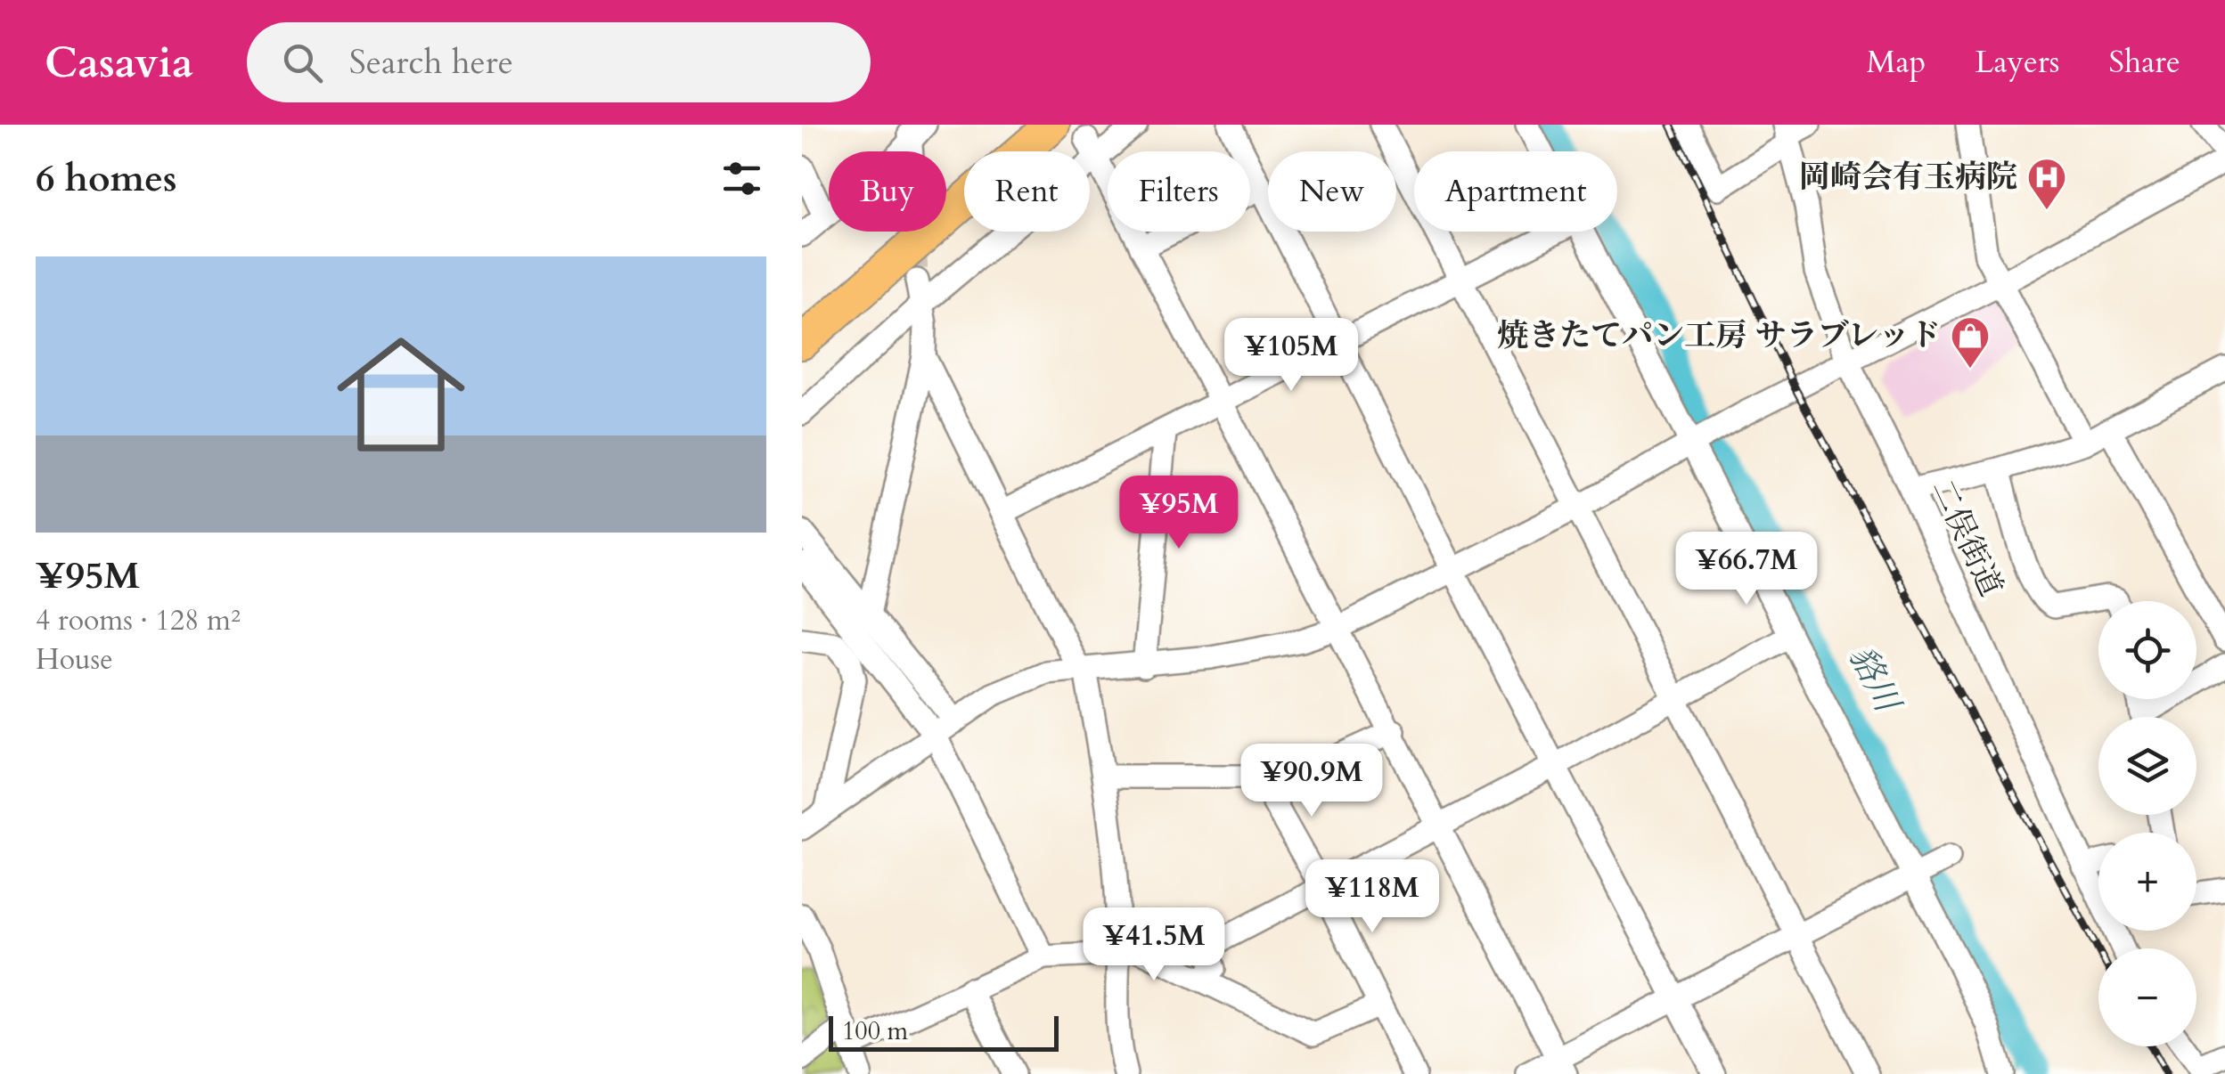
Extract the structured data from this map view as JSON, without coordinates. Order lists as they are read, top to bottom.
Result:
{
  "streets": {
    "street": ["二俣街道"]
  },
  "water": ["貉川"],
  "places": {
    "hospital": ["岡崎会有玉病院"],
    "shop": ["焼きたてパン工房 サラブレッド"]
  },
  "scale_bar": "100 m",
  "page": {
    "header": "Casavia",
    "search": "Search here",
    "nav": ["Map", "Layers", "Share"],
    "heading": "6 homes",
    "chip": [
      "Buy",
      "Rent",
      "Filters",
      "New",
      "Apartment"
    ],
    "list": [
      {
        "name": "¥95M",
        "note": "4 rooms · 128 m² · House"
      }
    ],
    "price": [
      "¥105M",
      "¥95M",
      "¥66.7M",
      "¥90.9M",
      "¥118M",
      "¥41.5M"
    ],
    "map_buttons": ["+", "−"],
    "scale": "100 m"
  }
}
